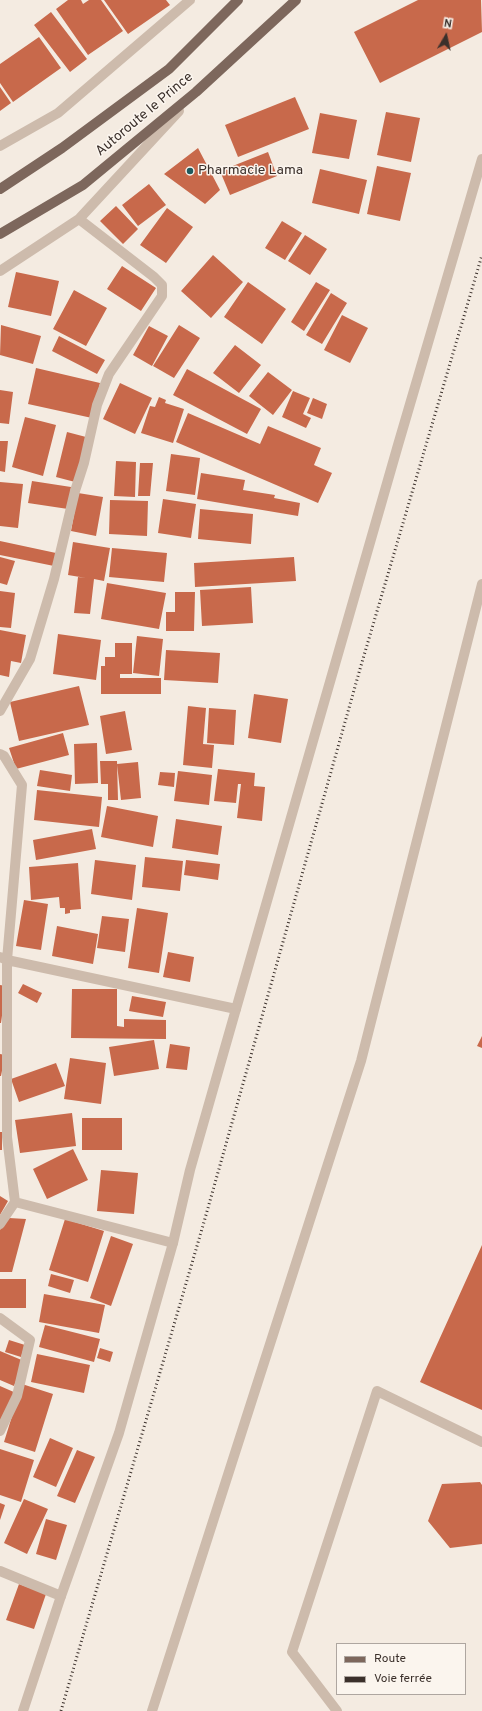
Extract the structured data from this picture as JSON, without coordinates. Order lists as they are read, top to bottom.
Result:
{
  "streets": {
    "main road": ["Autoroute le Prince"]
  },
  "places": ["Pharmacie Lama"],
  "legend": ["Route", "Voie ferrée"],
  "north": "top"
}
